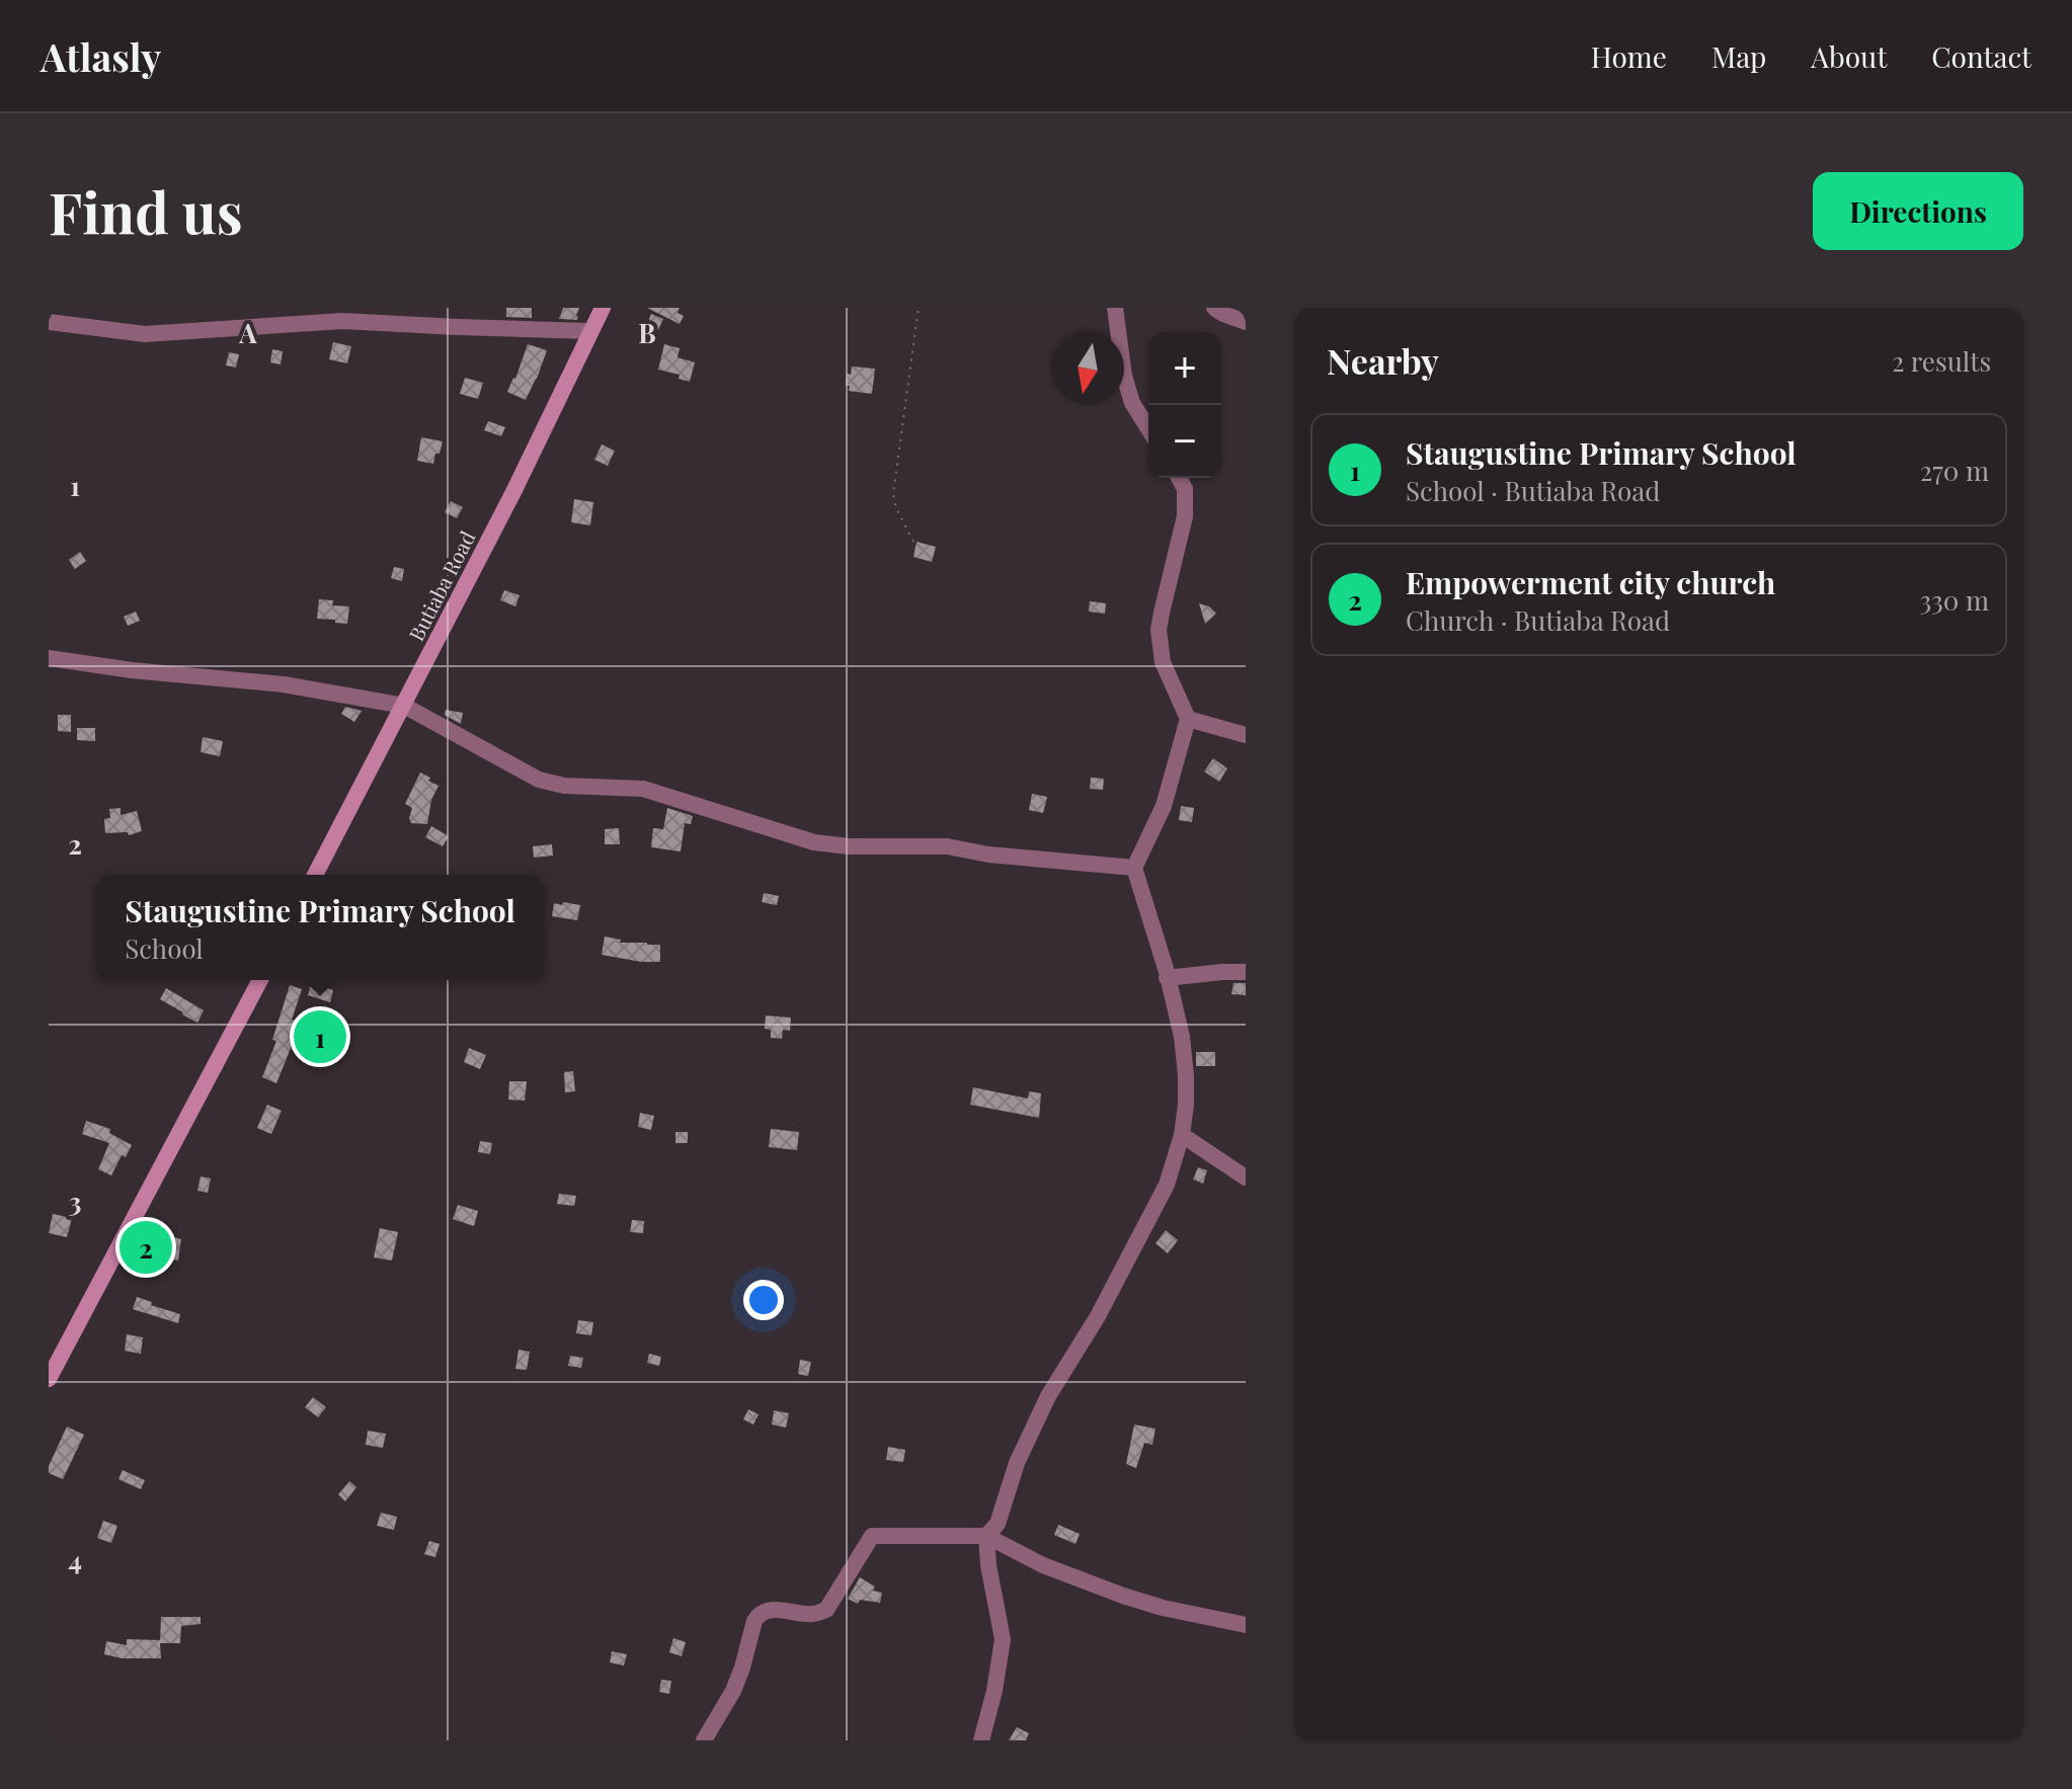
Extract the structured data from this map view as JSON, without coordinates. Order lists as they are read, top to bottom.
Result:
{
  "streets": {
    "main road": ["Butiaba Road"]
  },
  "north": "bottom",
  "page": {
    "header": "Atlasly",
    "nav": [
      "Home",
      "Map",
      "About",
      "Contact"
    ],
    "buttons": "Directions",
    "title": "Find us",
    "heading": ["Nearby", "2 results"],
    "map_buttons": ["+", "−"],
    "list": [
      {
        "mark": "1",
        "name": "Staugustine Primary School",
        "note": "School · Butiaba Road",
        "value": "270 m"
      },
      {
        "mark": "2",
        "name": "Empowerment city church",
        "note": "Church · Butiaba Road",
        "value": "330 m"
      }
    ],
    "popup": ["Staugustine Primary School", "School"],
    "pins": ["1", "2"]
  },
  "grid": {
    "columns": ["A", "B"],
    "rows": [
      "1",
      "2",
      "3",
      "4"
    ]
  }
}
